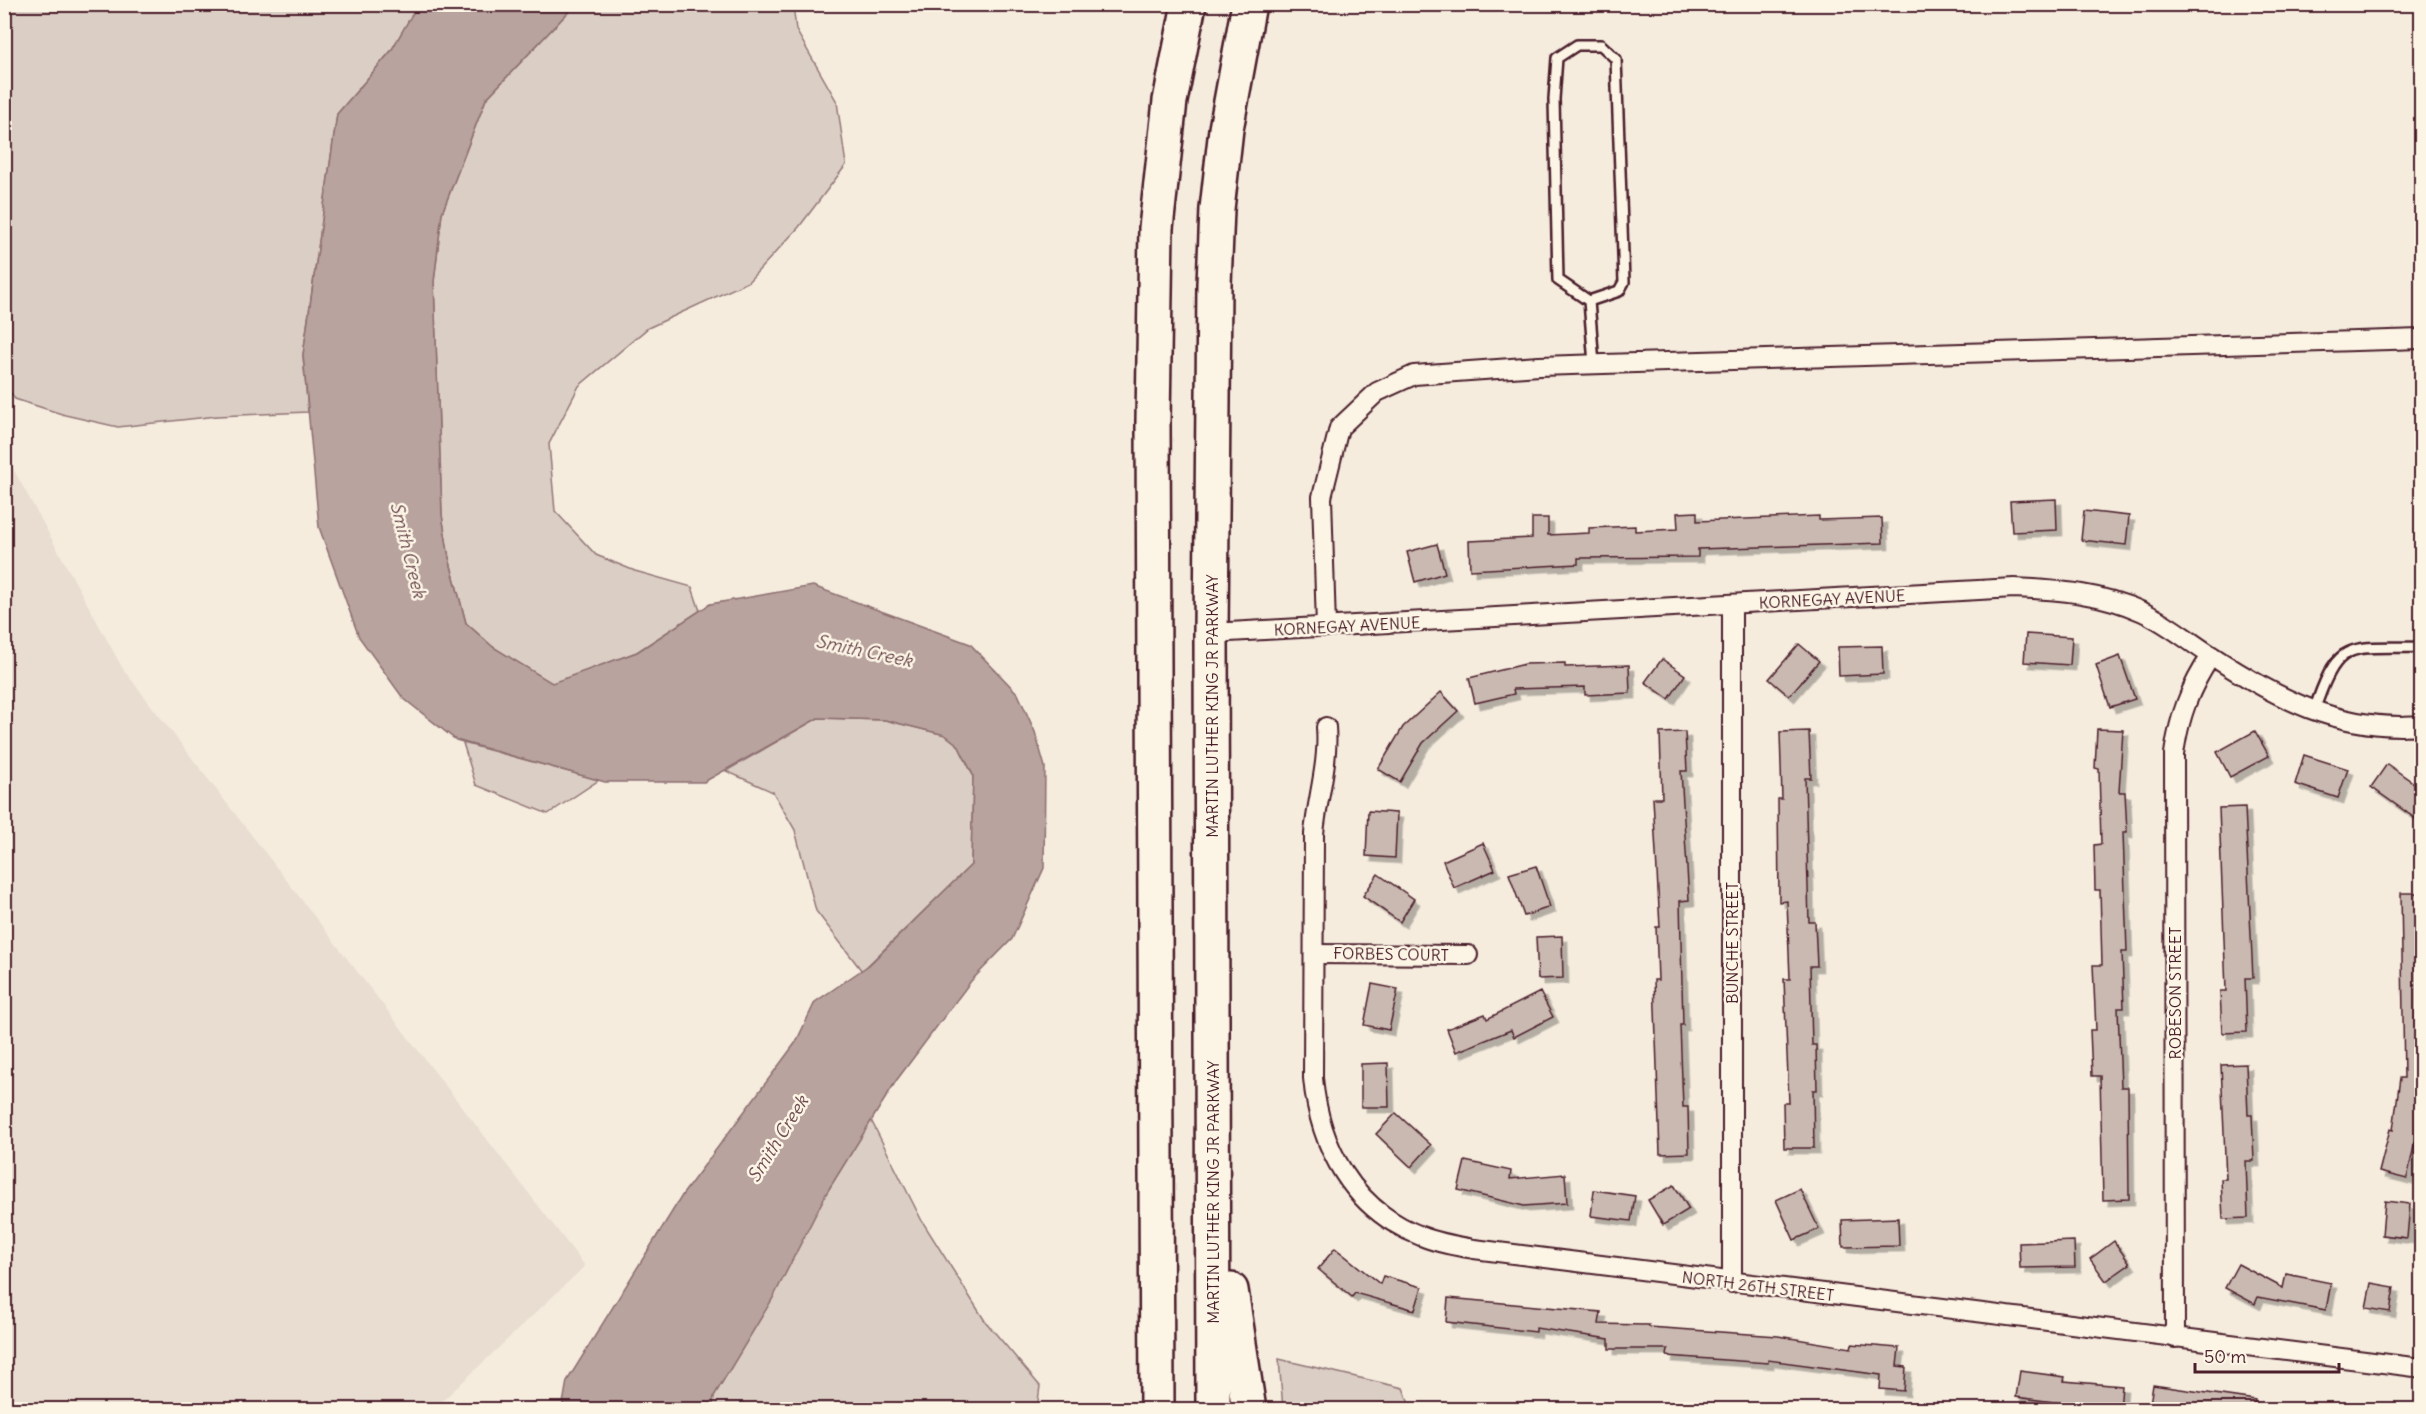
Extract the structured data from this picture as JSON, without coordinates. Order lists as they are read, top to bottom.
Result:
{
  "streets": {
    "highway": ["MARTIN LUTHER KING JR PARKWAY"],
    "street": [
      "KORNEGAY AVENUE",
      "BUNCHE STREET",
      "FORBES COURT",
      "ROBESON STREET",
      "NORTH 26TH STREET"
    ]
  },
  "crossings": [
    ["KORNEGAY AVENUE", "MARTIN LUTHER KING JR PARKWAY"],
    ["KORNEGAY AVENUE", "BUNCHE STREET"],
    ["KORNEGAY AVENUE", "ROBESON STREET"],
    ["BUNCHE STREET", "NORTH 26TH STREET"],
    ["FORBES COURT", "NORTH 26TH STREET"],
    ["ROBESON STREET", "NORTH 26TH STREET"]
  ],
  "water": ["Smith Creek"],
  "scale_bar": "50 m"
}
